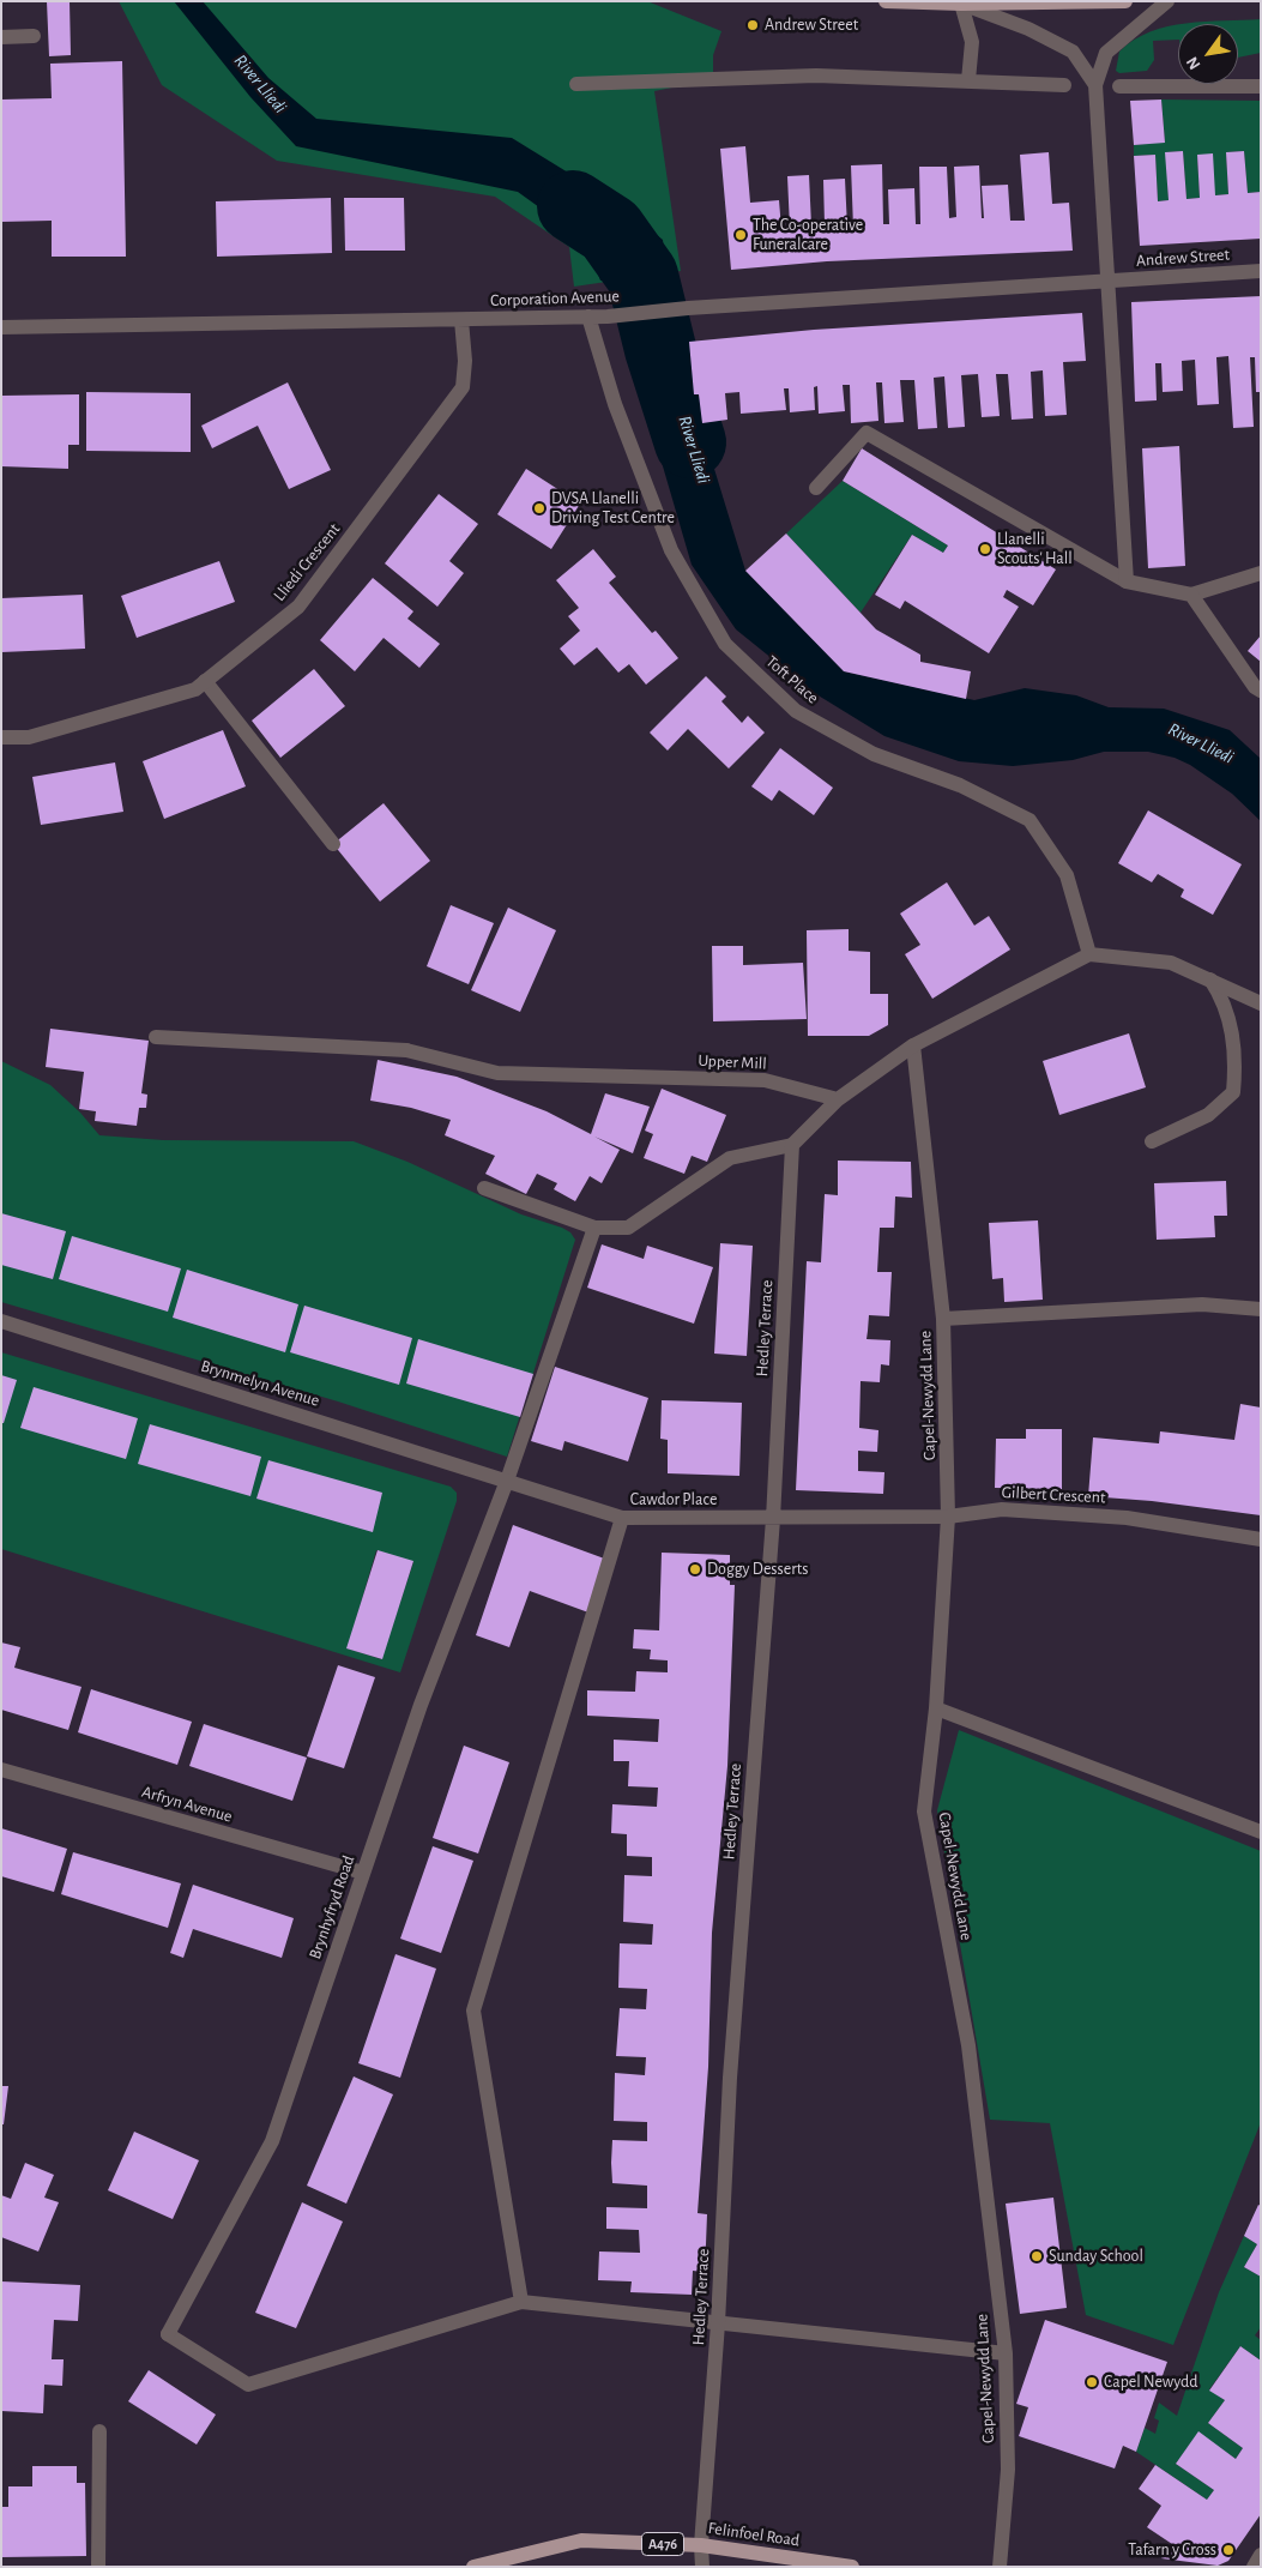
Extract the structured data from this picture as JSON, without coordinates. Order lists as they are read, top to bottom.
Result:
{
  "streets": {
    "main road": ["Felinfoel Road", "A476"],
    "street": [
      "Andrew Street",
      "Corporation Avenue",
      "Lliedi Crescent",
      "Toft Place",
      "Upper Mill",
      "Hedley Terrace",
      "Brynmelyn Avenue",
      "Capel-Newydd Lane",
      "Gilbert Crescent",
      "Cawdor Place",
      "Arfryn Avenue",
      "Brynhyfryd Road"
    ]
  },
  "crossings": [
    ["Andrew Street", "Corporation Avenue"],
    ["Corporation Avenue", "Lliedi Crescent"],
    ["Corporation Avenue", "Toft Place"],
    ["Hedley Terrace", "Gilbert Crescent"],
    ["Hedley Terrace", "Cawdor Place"],
    ["Hedley Terrace", "Felinfoel Road"],
    ["Brynmelyn Avenue", "Cawdor Place"],
    ["Brynmelyn Avenue", "Brynhyfryd Road"],
    ["Capel-Newydd Lane", "Gilbert Crescent"],
    ["Gilbert Crescent", "Cawdor Place"],
    ["Cawdor Place", "Brynhyfryd Road"],
    ["Arfryn Avenue", "Brynhyfryd Road"]
  ],
  "water": ["River Lliedi"],
  "places": [
    "Andrew Street",
    "The Co-operative Funeralcare",
    "DVSA Llanelli Driving Test Centre",
    "Llanelli Scouts' Hall",
    "Doggy Desserts",
    "Sunday School",
    "Capel Newydd",
    "Tafarn y Cross"
  ],
  "north": "bottom left"
}
